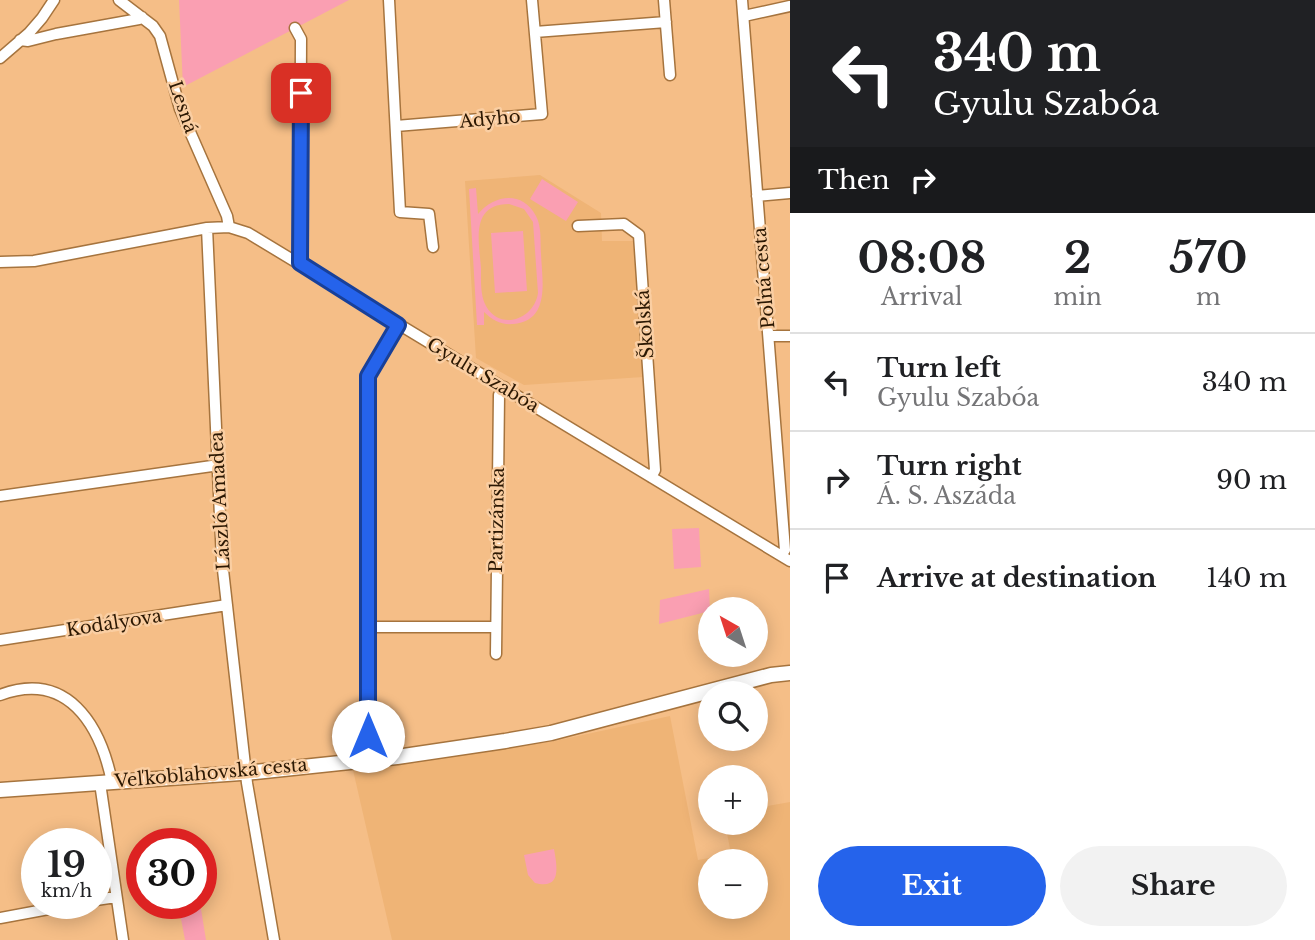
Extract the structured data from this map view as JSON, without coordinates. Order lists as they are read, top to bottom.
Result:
{
  "streets": {
    "main road": ["Veľkoblahovská cesta"],
    "street": [
      "Lesná",
      "Adyho",
      "Poľná cesta",
      "Školská",
      "Gyulu Szabóa",
      "László Amadea",
      "Partizánska",
      "Kodályova"
    ]
  },
  "crossings": [
    ["Lesná", "Gyulu Szabóa"],
    ["Poľná cesta", "Gyulu Szabóa"],
    ["Školská", "Gyulu Szabóa"],
    ["Gyulu Szabóa", "László Amadea"],
    ["Gyulu Szabóa", "Partizánska"],
    ["László Amadea", "Kodályova"],
    ["László Amadea", "Veľkoblahovská cesta"]
  ],
  "north": "top left",
  "page": {
    "turn": ["340 m", "Gyulu Szabóa"],
    "then": "Then",
    "eta": [
      "08:08",
      "Arrival",
      "2",
      "min",
      "570",
      "m"
    ],
    "list": [
      {
        "name": "Turn left",
        "note": "Gyulu Szabóa",
        "value": "340 m"
      },
      {
        "name": "Turn right",
        "note": "Á. S. Aszáda",
        "value": "90 m"
      },
      {
        "name": "Arrive at destination",
        "value": "140 m"
      }
    ],
    "map_buttons": ["+", "−"],
    "speed": "19 km/h",
    "limit": "30",
    "buttons": ["Exit", "Share"]
  }
}
